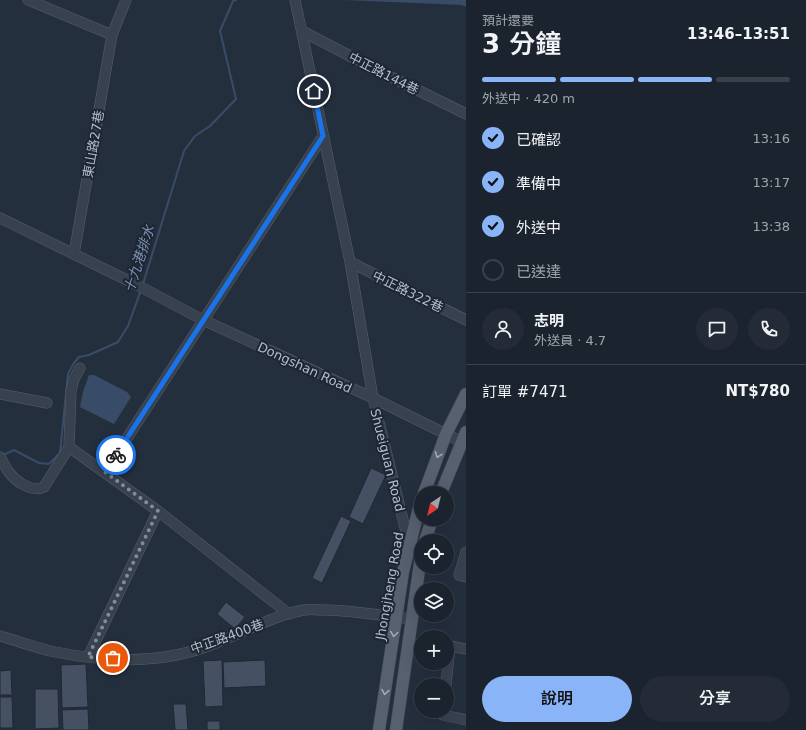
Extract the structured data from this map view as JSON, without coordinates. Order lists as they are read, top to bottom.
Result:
{
  "streets": {
    "main road": ["Jhongjheng Road"],
    "street": [
      "中正路144巷",
      "東山路27巷",
      "中正路322巷",
      "Dongshan Road",
      "Shueiguan Road",
      "中正路400巷"
    ]
  },
  "crossings": [
    ["東山路27巷", "Dongshan Road"],
    ["中正路322巷", "Shueiguan Road"],
    ["Dongshan Road", "Shueiguan Road"],
    ["Shueiguan Road", "Jhongjheng Road"],
    ["Jhongjheng Road", "中正路400巷"]
  ],
  "water": ["十九港排水"],
  "north": "bottom left",
  "page": {
    "heading": ["3 分鐘", "預計還要", "13:46–13:51"],
    "panel": [
      "志明",
      "外送員 · 4.7",
      "訂單 #7471",
      "NT$780"
    ],
    "bar": "外送中 · 420 m",
    "list": [
      ["已確認", "13:16"],
      ["準備中", "13:17"],
      ["外送中", "13:38"],
      "已送達"
    ],
    "map_buttons": ["+", "−"],
    "buttons": ["說明", "分享"]
  }
}
